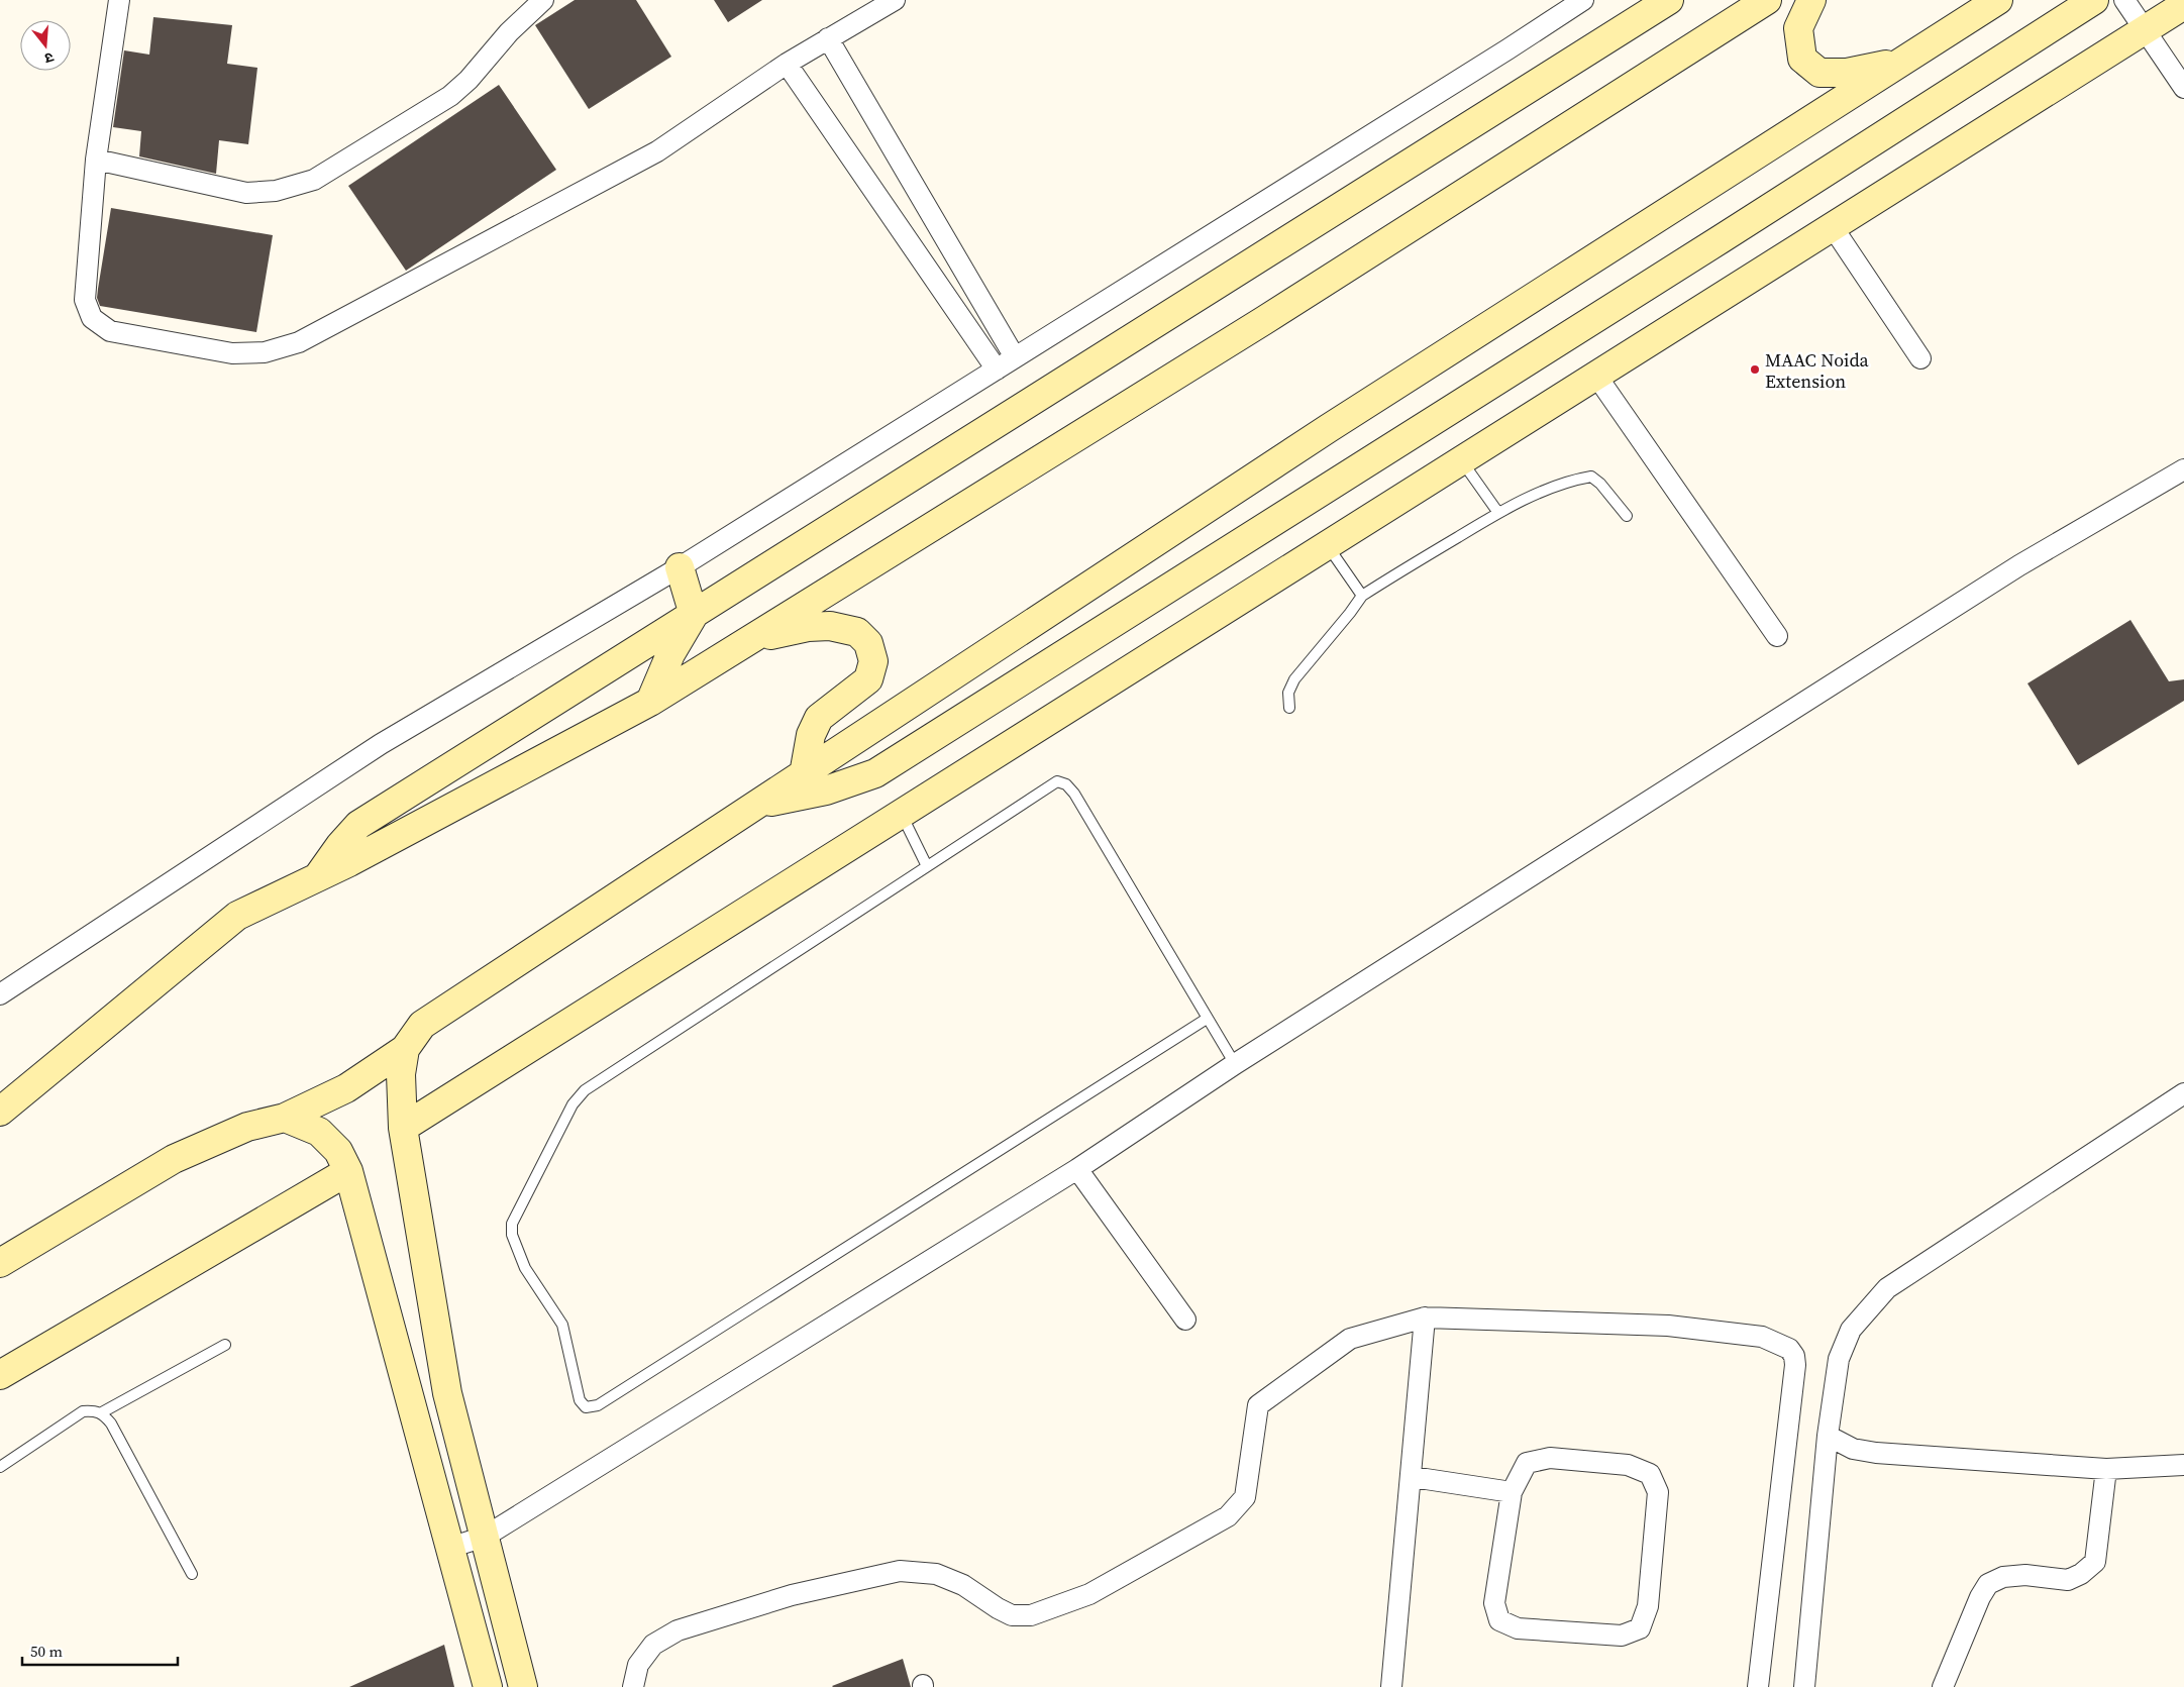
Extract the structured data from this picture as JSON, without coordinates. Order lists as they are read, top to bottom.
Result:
{
  "places": ["MAAC Noida Extension"],
  "scale_bar": "50 m",
  "north": "bottom"
}
